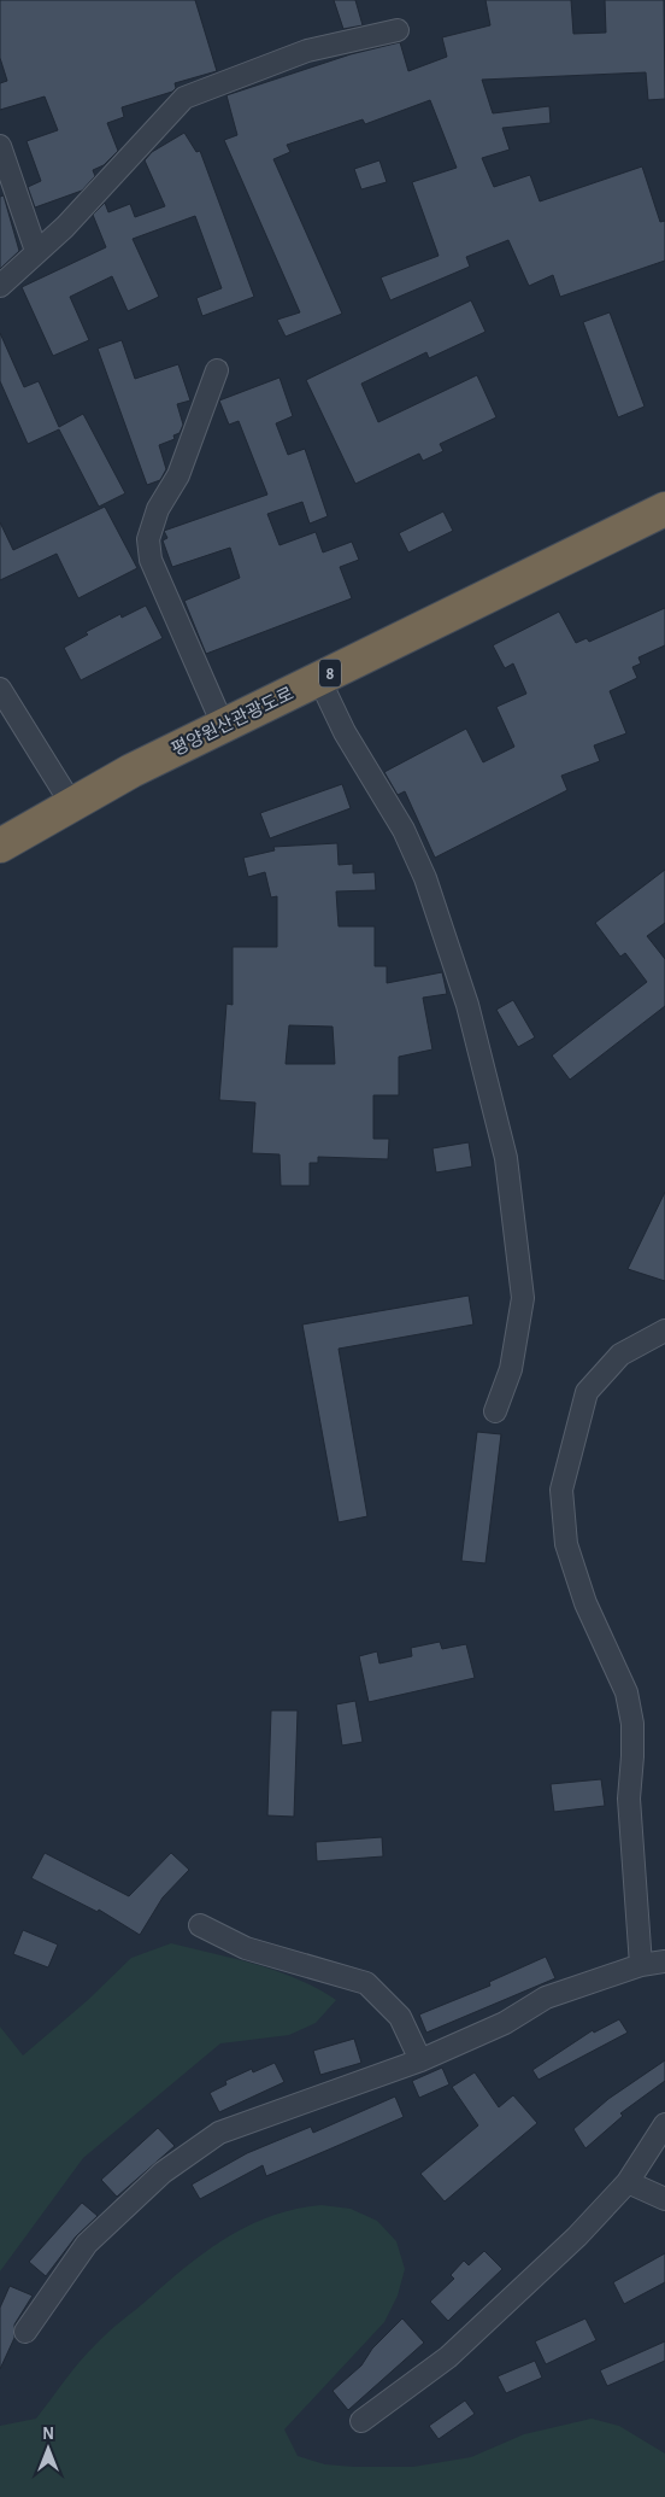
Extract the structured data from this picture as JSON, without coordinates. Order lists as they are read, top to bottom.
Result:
{
  "streets": {
    "highway": ["8", "평양원산관광도로"]
  },
  "north": "top"
}
